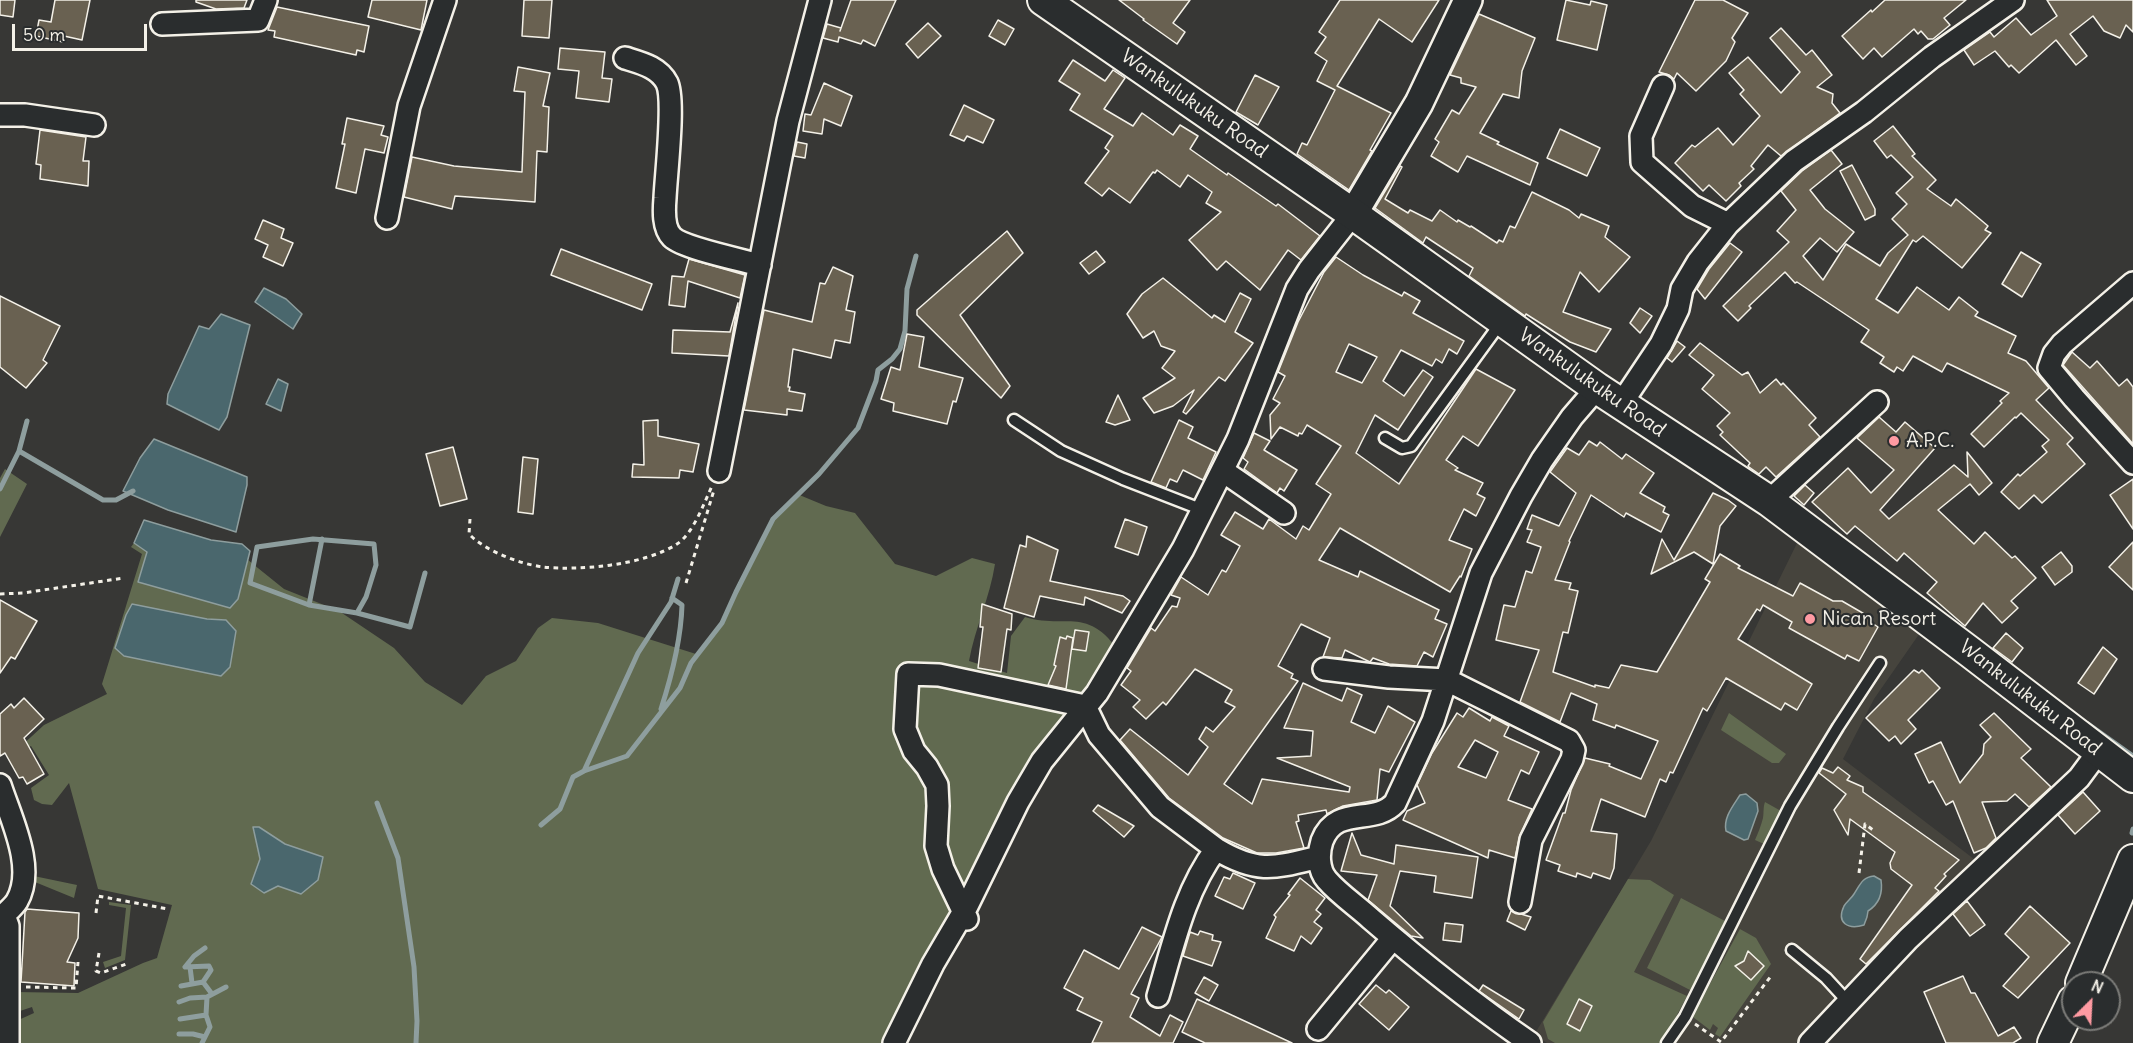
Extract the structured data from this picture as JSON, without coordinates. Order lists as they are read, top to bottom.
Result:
{
  "streets": {
    "main road": ["Wankulukuku Road"]
  },
  "places": ["A.P.C.", "Nican Resort"],
  "scale_bar": "50 m",
  "north": "top right"
}
